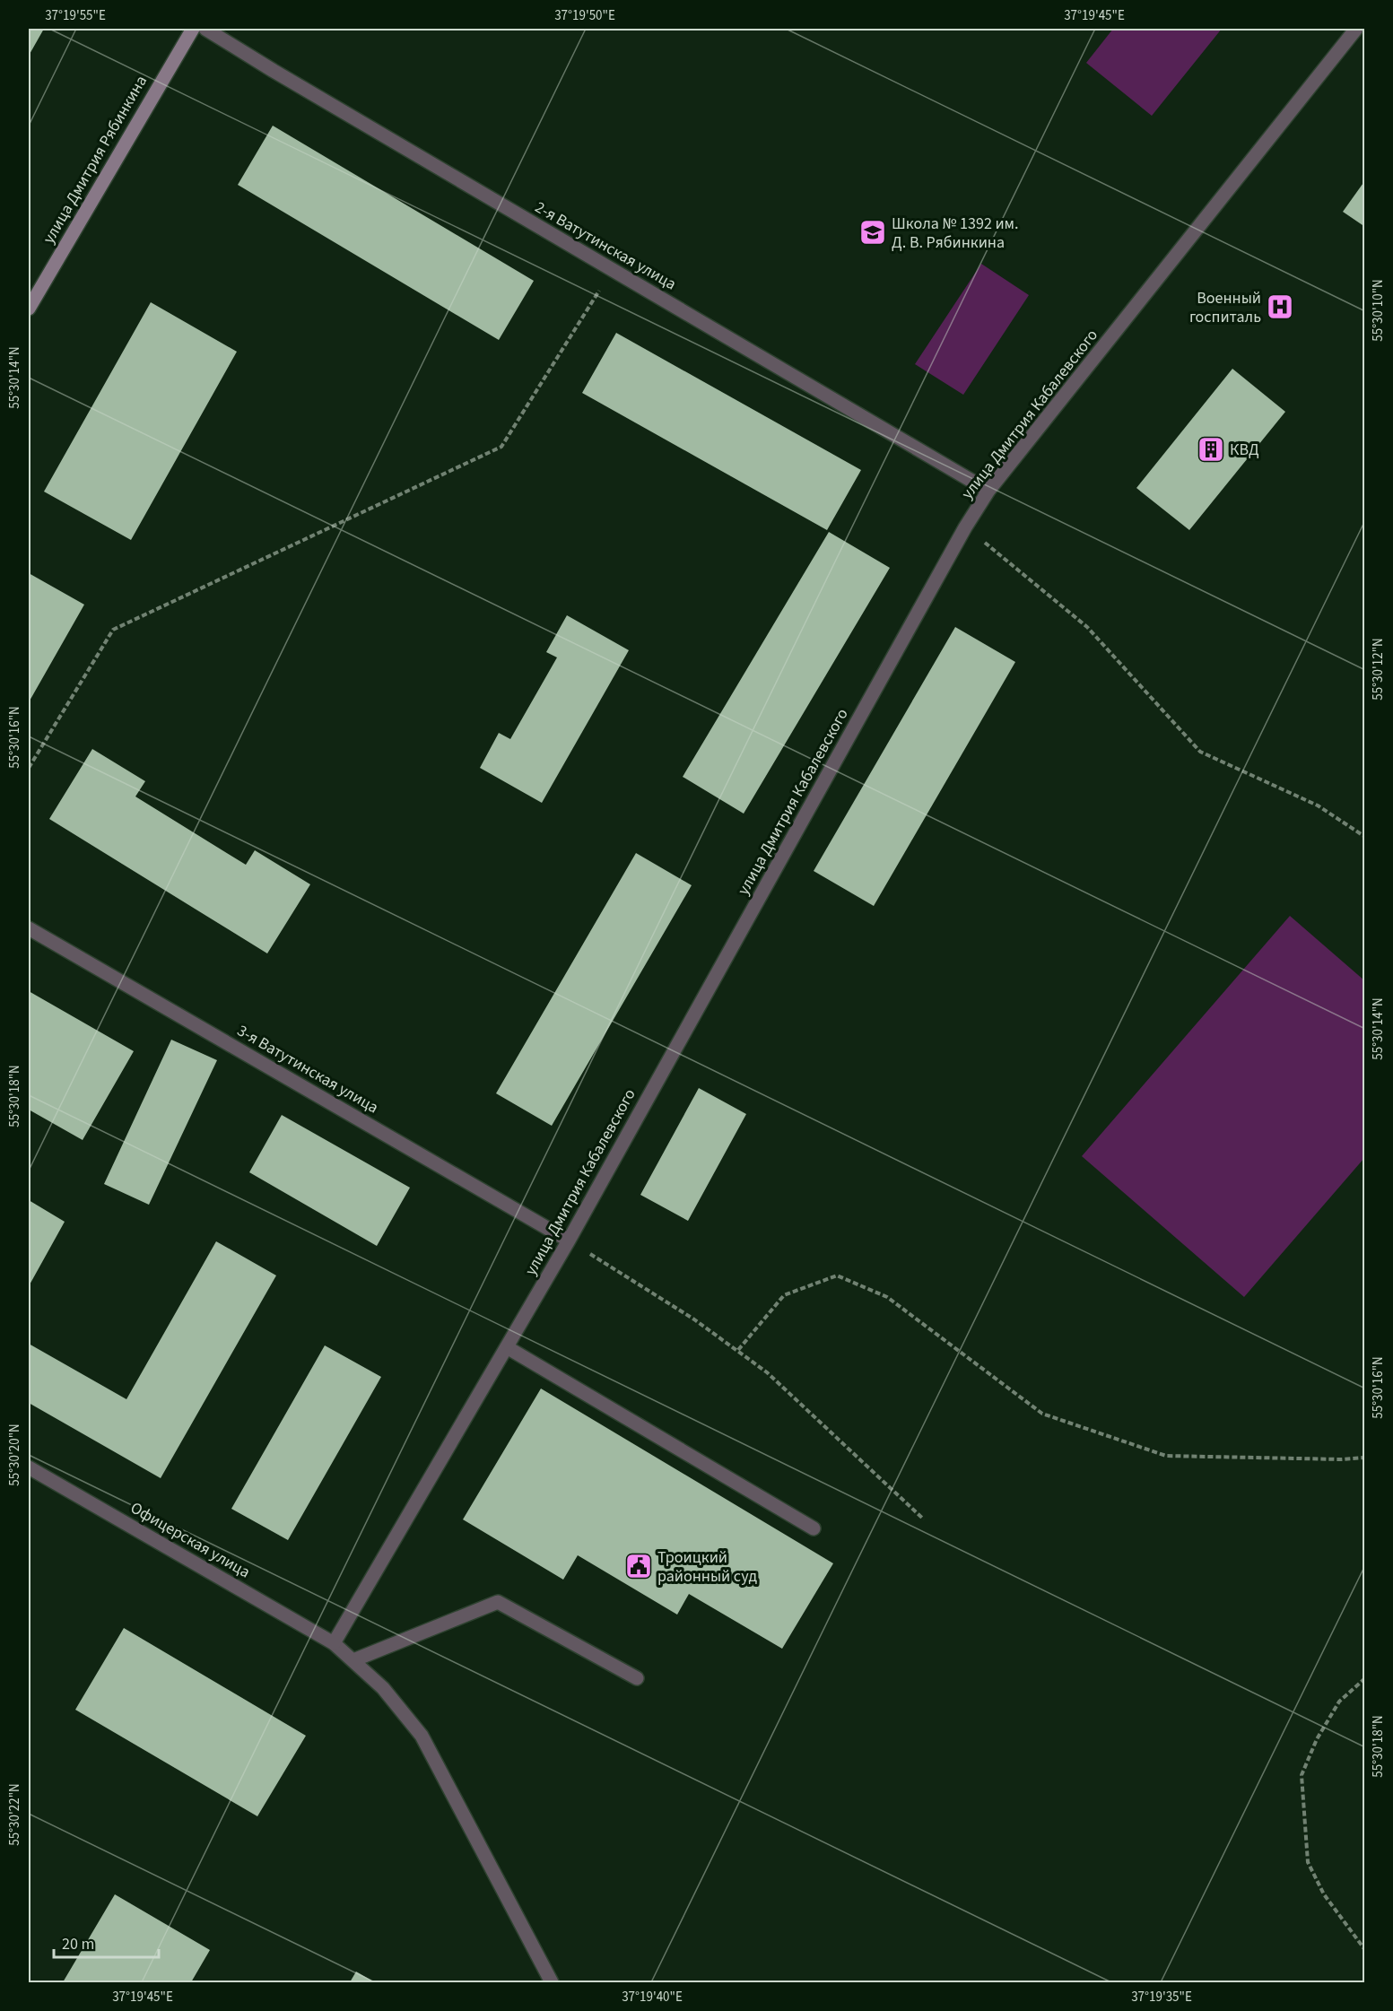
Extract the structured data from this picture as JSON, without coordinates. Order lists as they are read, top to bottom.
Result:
{
  "streets": {
    "street": [
      "улица Дмитрия Рябинкина",
      "2-я Ватутинская улица",
      "улица Дмитрия Кабалевского",
      "3-я Ватутинская улица",
      "Офицерская улица"
    ]
  },
  "crossings": [
    ["2-я Ватутинская улица", "улица Дмитрия Кабалевского"],
    ["улица Дмитрия Кабалевского", "3-я Ватутинская улица"],
    ["улица Дмитрия Кабалевского", "Офицерская улица"]
  ],
  "places": {
    "school or university": ["Школа № 1392 им. Д. В. Рябинкина"],
    "hospital": ["Военный госпиталь"],
    "building": ["КВД"],
    "public building": ["Троицкий районный суд"]
  },
  "scale_bar": "20 m",
  "coordinates": [
    "37°19'55\"E",
    "37°19'50\"E",
    "37°19'45\"E",
    "55°30'10\"N",
    "55°30'14\"N",
    "55°30'12\"N",
    "55°30'16\"N",
    "55°30'18\"N",
    "55°30'20\"N",
    "55°30'22\"N",
    "37°19'40\"E",
    "37°19'35\"E"
  ]
}
